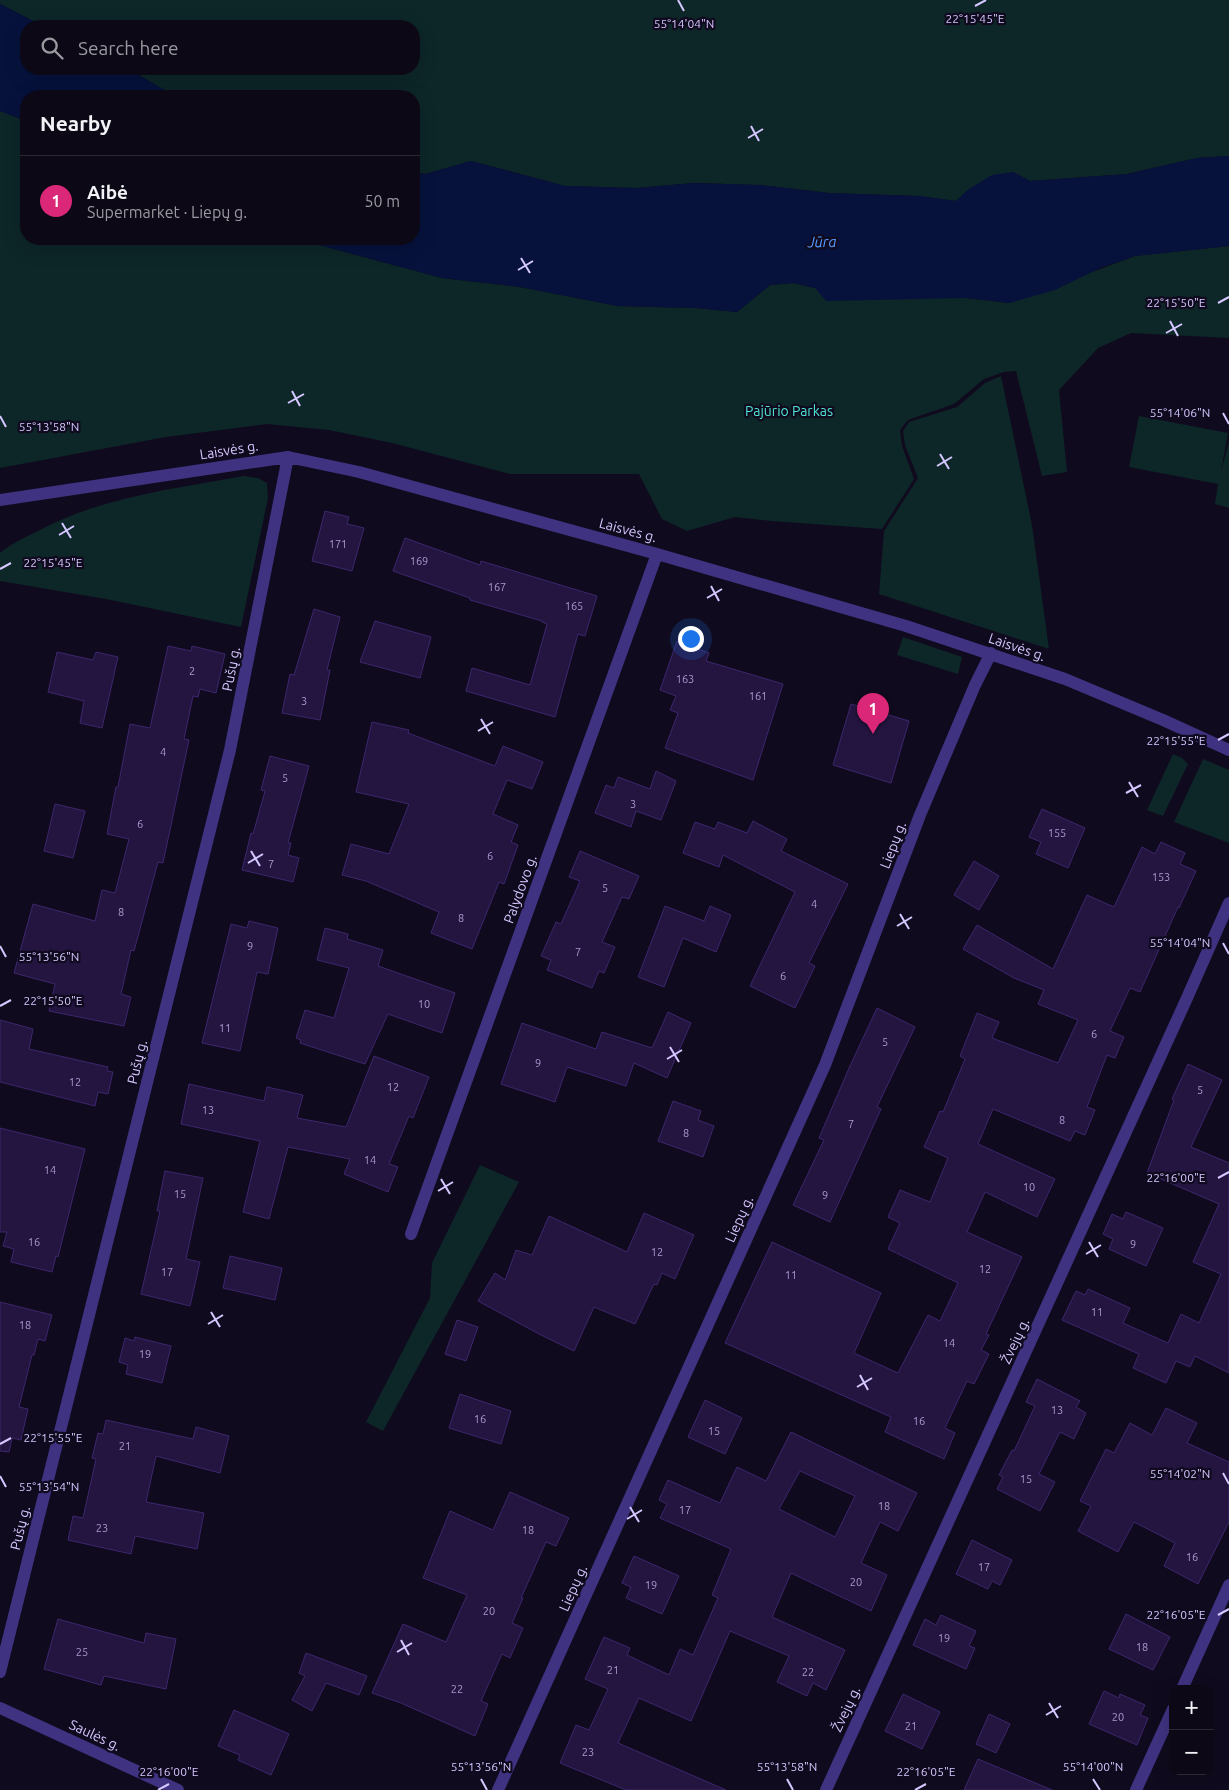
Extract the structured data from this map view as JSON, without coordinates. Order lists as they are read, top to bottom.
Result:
{
  "streets": {
    "street": [
      "Laisvės g.",
      "Pušų g.",
      "Liepų g.",
      "Palydovo g.",
      "Žvejų g.",
      "Saulės g."
    ]
  },
  "crossings": [
    ["Laisvės g.", "Pušų g."],
    ["Laisvės g.", "Liepų g."],
    ["Laisvės g.", "Palydovo g."]
  ],
  "water": ["Jūra"],
  "parks": ["Pajūrio Parkas"],
  "house_numbers": [
    "171",
    "169",
    "167",
    "165",
    "2",
    "163",
    "161",
    "3",
    "4",
    "5",
    "3",
    "6",
    "155",
    "6",
    "7",
    "153",
    "5",
    "4",
    "8",
    "8",
    "9",
    "7",
    "6",
    "10",
    "11",
    "6",
    "5",
    "9",
    "12",
    "12",
    "5",
    "13",
    "8",
    "7",
    "8",
    "14",
    "14",
    "10",
    "15",
    "9",
    "16",
    "9",
    "12",
    "12",
    "17",
    "11",
    "11",
    "18",
    "14",
    "19",
    "13",
    "16",
    "16",
    "15",
    "21",
    "15",
    "18",
    "17",
    "23",
    "18",
    "16",
    "17",
    "20",
    "19",
    "20",
    "19",
    "18",
    "25",
    "21",
    "22",
    "22",
    "20",
    "21",
    "23"
  ],
  "page": {
    "search": "Search here",
    "heading": "Nearby",
    "list": [
      {
        "mark": "1",
        "name": "Aibė",
        "note": "Supermarket · Liepų g.",
        "value": "50 m"
      }
    ],
    "pins": "1",
    "map_buttons": ["+", "−"]
  },
  "coordinates": [
    "22°15'45\"E",
    "55°14'04\"N",
    "22°15'50\"E",
    "55°14'06\"N",
    "55°13'58\"N",
    "22°15'55\"E",
    "55°13'56\"N",
    "22°16'00\"E",
    "55°14'02\"N",
    "55°13'54\"N",
    "22°16'05\"E",
    "55°14'00\"N"
  ]
}
